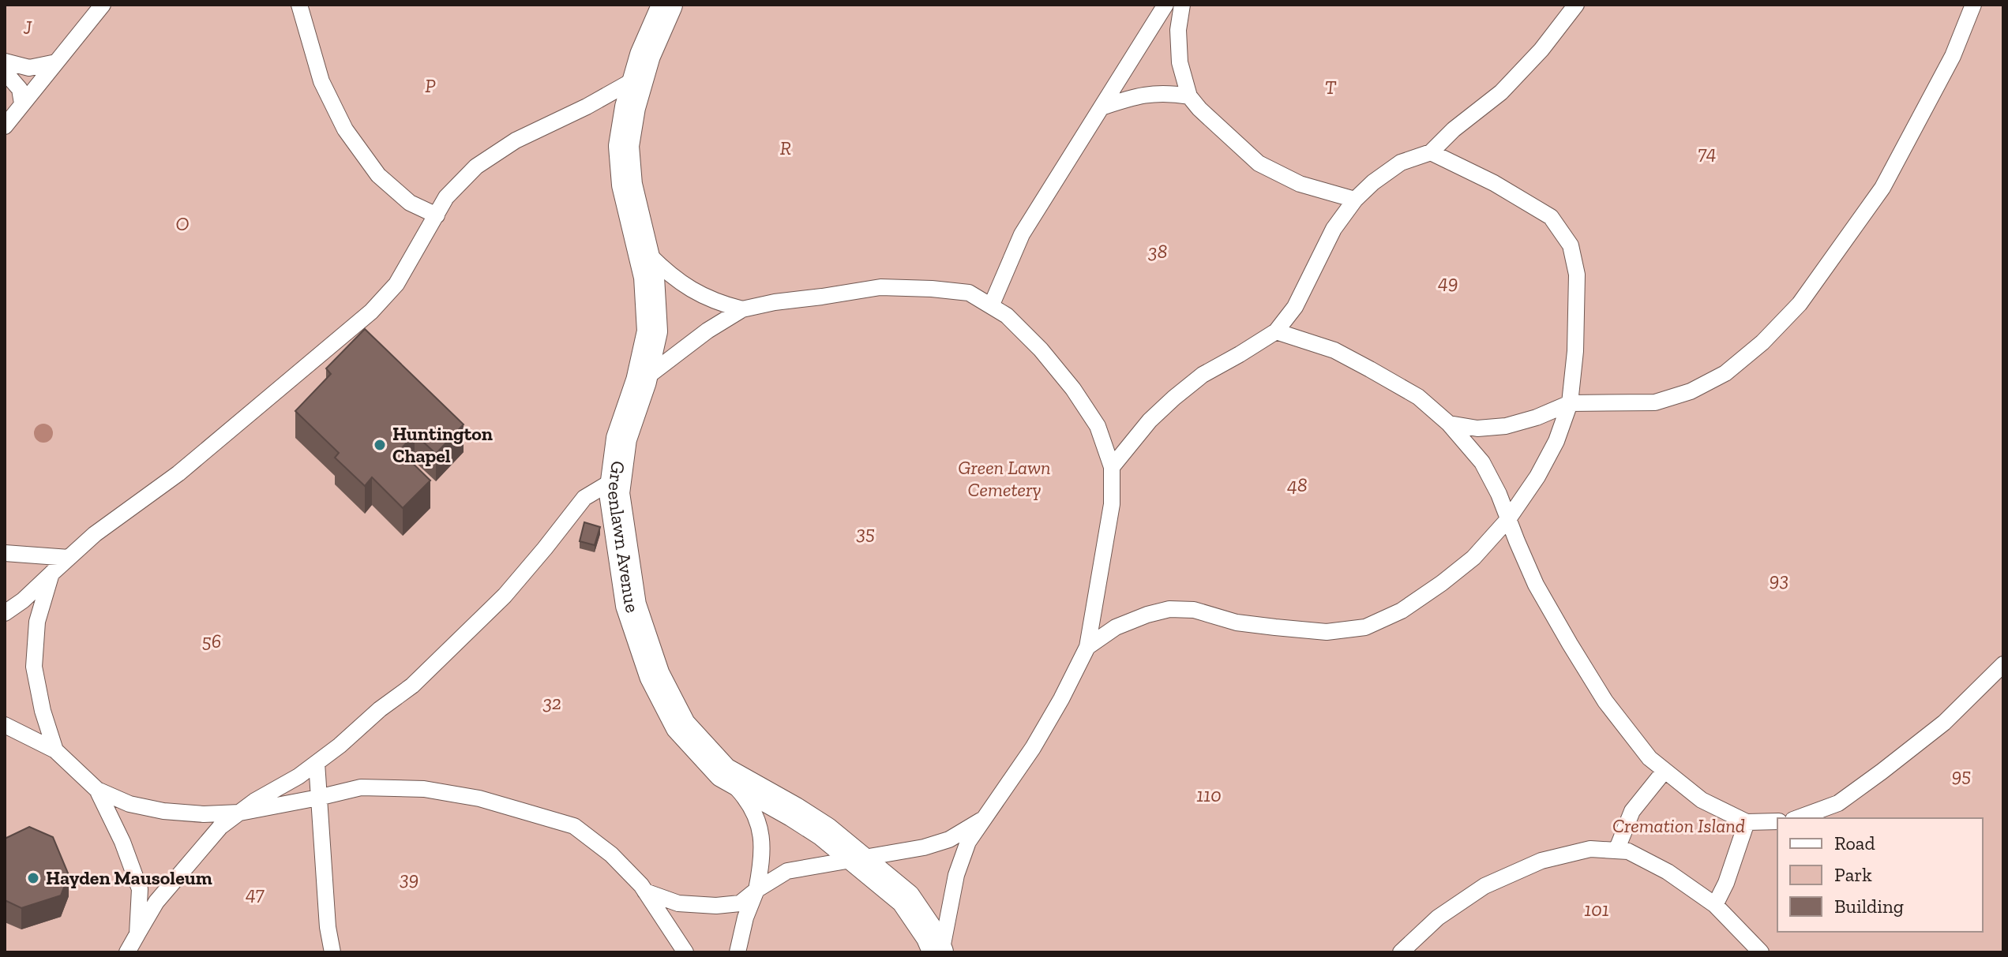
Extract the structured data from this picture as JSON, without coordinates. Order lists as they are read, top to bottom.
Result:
{
  "streets": {
    "street": ["Greenlawn Avenue"]
  },
  "parks": [
    "J",
    "P",
    "T",
    "R",
    "74",
    "O",
    "38",
    "49",
    "Green Lawn Cemetery",
    "48",
    "35",
    "93",
    "56",
    "32",
    "95",
    "110",
    "Cremation Island",
    "39",
    "47",
    "101"
  ],
  "places": ["Huntington Chapel", "Hayden Mausoleum"],
  "legend": ["Road", "Park", "Building"]
}
